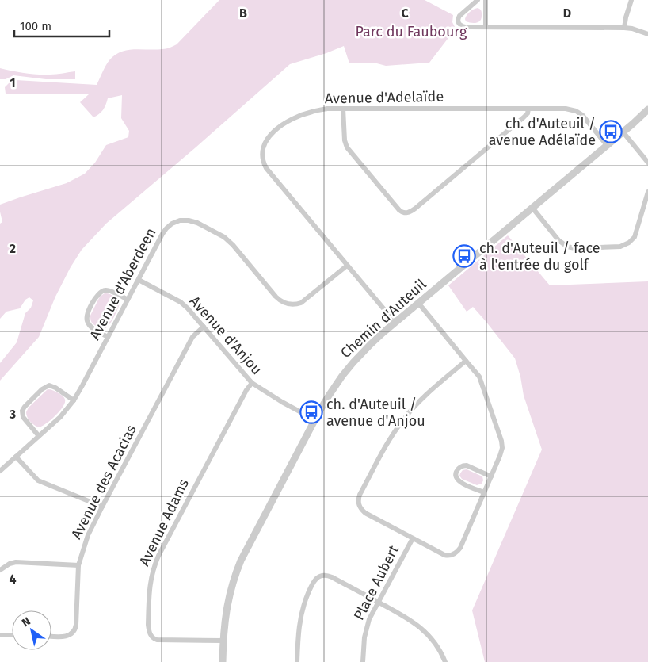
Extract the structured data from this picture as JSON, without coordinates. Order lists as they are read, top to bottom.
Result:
{
  "streets": {
    "street": [
      "Avenue d'Adelaïde",
      "Avenue d'Aberdeen",
      "Chemin d'Auteuil",
      "Avenue d'Anjou",
      "Avenue des Acacias",
      "Avenue Adams",
      "Place Aubert"
    ]
  },
  "crossings": [
    ["Avenue d'Adelaïde", "Avenue d'Aberdeen"],
    ["Avenue d'Adelaïde", "Chemin d'Auteuil"],
    ["Avenue d'Aberdeen", "Avenue d'Anjou"],
    ["Chemin d'Auteuil", "Avenue d'Anjou"],
    ["Chemin d'Auteuil", "Avenue Adams"],
    ["Avenue d'Anjou", "Avenue des Acacias"],
    ["Avenue d'Anjou", "Avenue Adams"]
  ],
  "parks": ["Parc du Faubourg"],
  "places": {
    "bus stop": ["ch. d'Auteuil / avenue Adélaïde", "ch. d'Auteuil / face à l'entrée du golf", "ch. d'Auteuil / avenue d'Anjou"]
  },
  "scale_bar": "100 m",
  "north": "top left",
  "grid": {
    "columns": ["B", "C", "D"],
    "rows": [
      "1",
      "2",
      "3",
      "4"
    ]
  }
}
